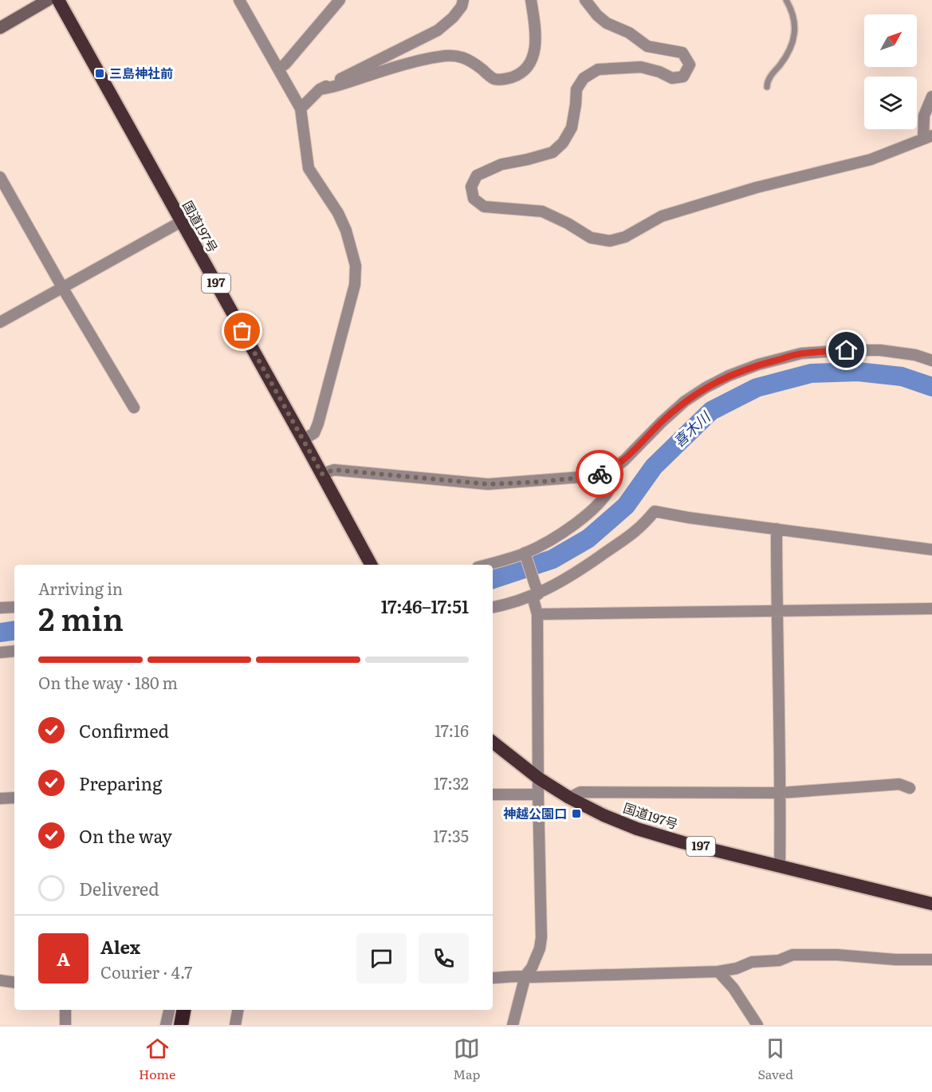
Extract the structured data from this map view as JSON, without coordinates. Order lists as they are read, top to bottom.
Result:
{
  "streets": {
    "highway": ["国道197号", "197"]
  },
  "water": ["喜木川"],
  "places": {
    "transit": ["三島神社前", "神越公園口"]
  },
  "north": "top right",
  "page": {
    "heading": ["2 min", "Arriving in", "17:46–17:51"],
    "panel": ["Alex", "Courier · 4.7"],
    "bar": "On the way · 180 m",
    "list": [
      ["Confirmed", "17:16"],
      ["Preparing", "17:32"],
      ["On the way", "17:35"],
      "Delivered"
    ],
    "round": "A",
    "tabs": ["Home", "Map", "Saved"]
  }
}
